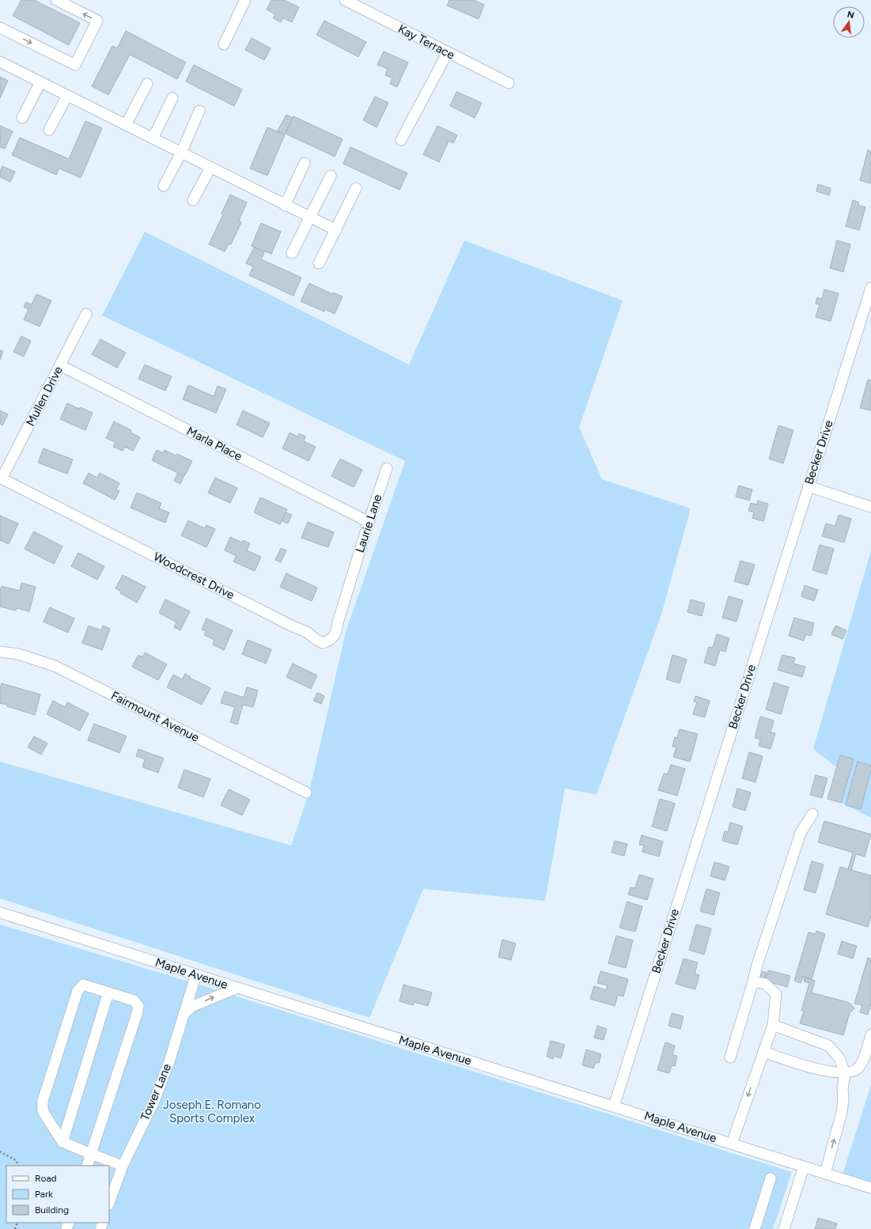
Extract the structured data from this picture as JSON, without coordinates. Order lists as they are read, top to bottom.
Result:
{
  "streets": {
    "street": [
      "Kay Terrace",
      "Mullen Drive",
      "Marla Place",
      "Becker Drive",
      "Laurie Lane",
      "Woodcrest Drive",
      "Fairmount Avenue",
      "Maple Avenue",
      "Tower Lane"
    ]
  },
  "crossings": [
    ["Mullen Drive", "Marla Place"],
    ["Mullen Drive", "Woodcrest Drive"],
    ["Marla Place", "Laurie Lane"],
    ["Becker Drive", "Maple Avenue"],
    ["Laurie Lane", "Woodcrest Drive"],
    ["Maple Avenue", "Tower Lane"]
  ],
  "parks": ["Joseph E. Romano Sports Complex"],
  "legend": ["Road", "Park", "Building"],
  "north": "top"
}
